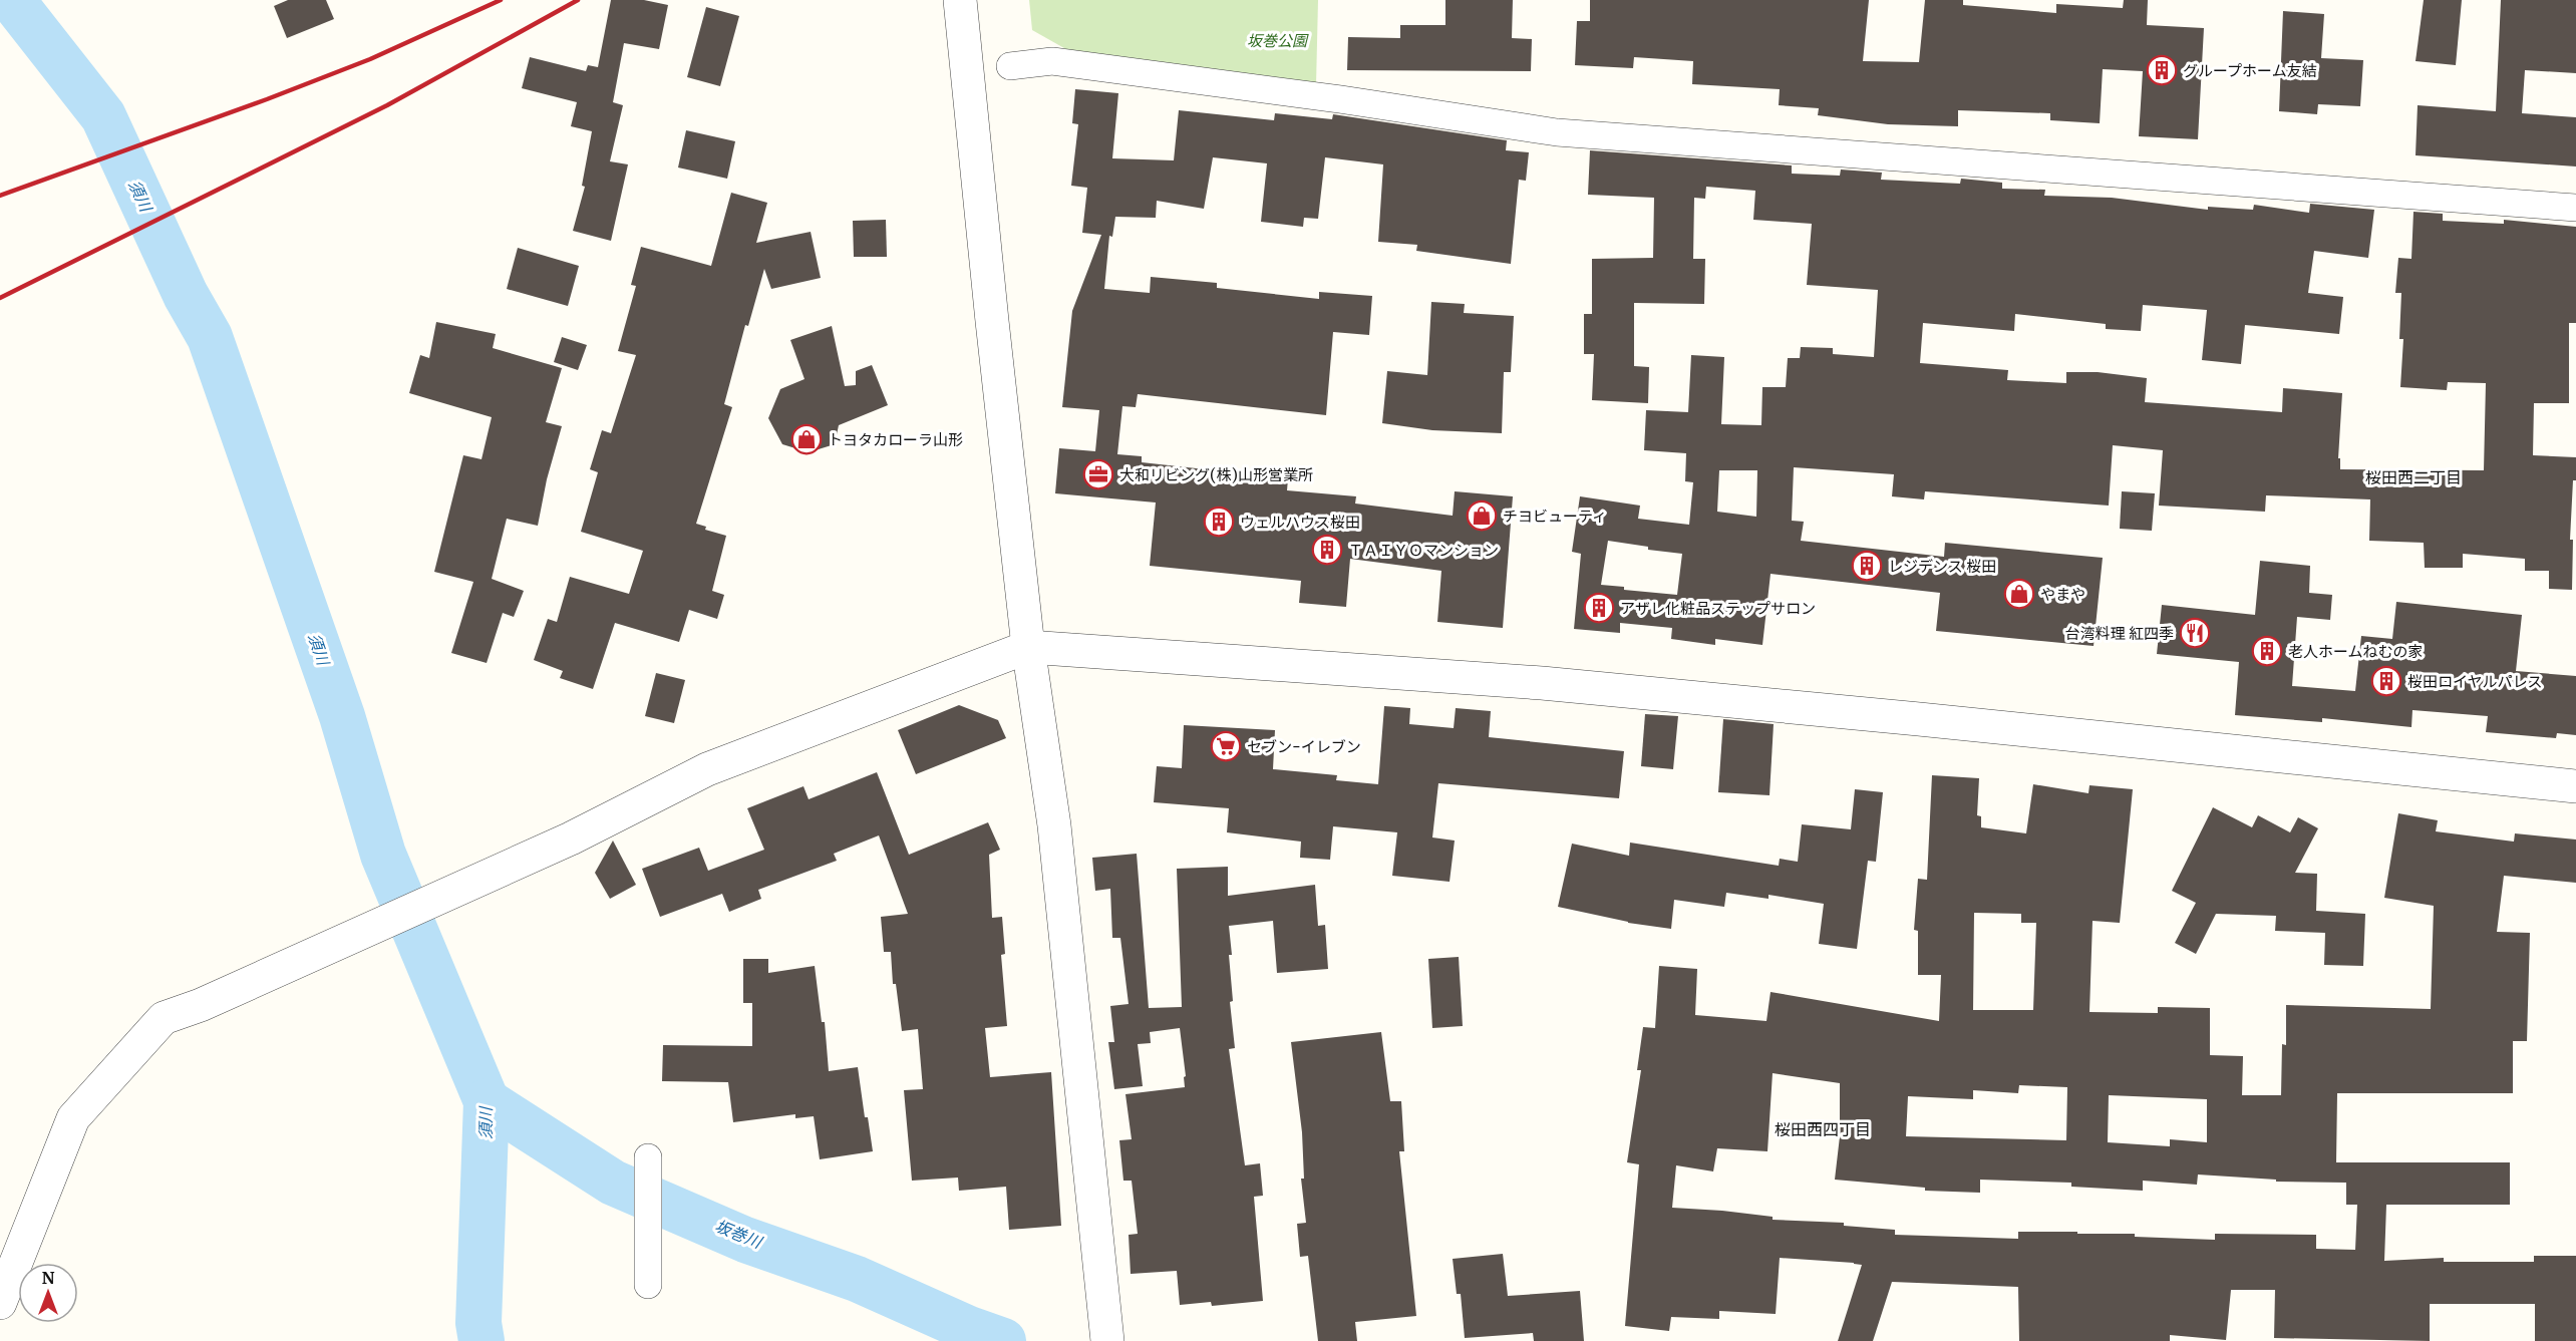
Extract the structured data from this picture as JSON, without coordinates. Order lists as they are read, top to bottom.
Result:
{
  "districts": ["桜田西二丁目", "桜田西四丁目"],
  "water": ["須川", "坂巻川"],
  "parks": ["坂巻公園"],
  "places": {
    "building": [
      "グループホーム友結",
      "ウェルハウス桜田",
      "ＴＡＩＹＯマンション",
      "レジデンス 桜田",
      "アザレ化粧品ステップサロン",
      "老人ホームねむの家",
      "桜田ロイヤルパレス"
    ],
    "shop": ["トヨタカローラ山形", "チヨビューティ", "やまや"],
    "office": ["大和リビング(株)山形営業所"],
    "restaurant": ["台湾料理 紅四季"],
    "supermarket": ["セブン-イレブン"]
  },
  "north": "top"
}
